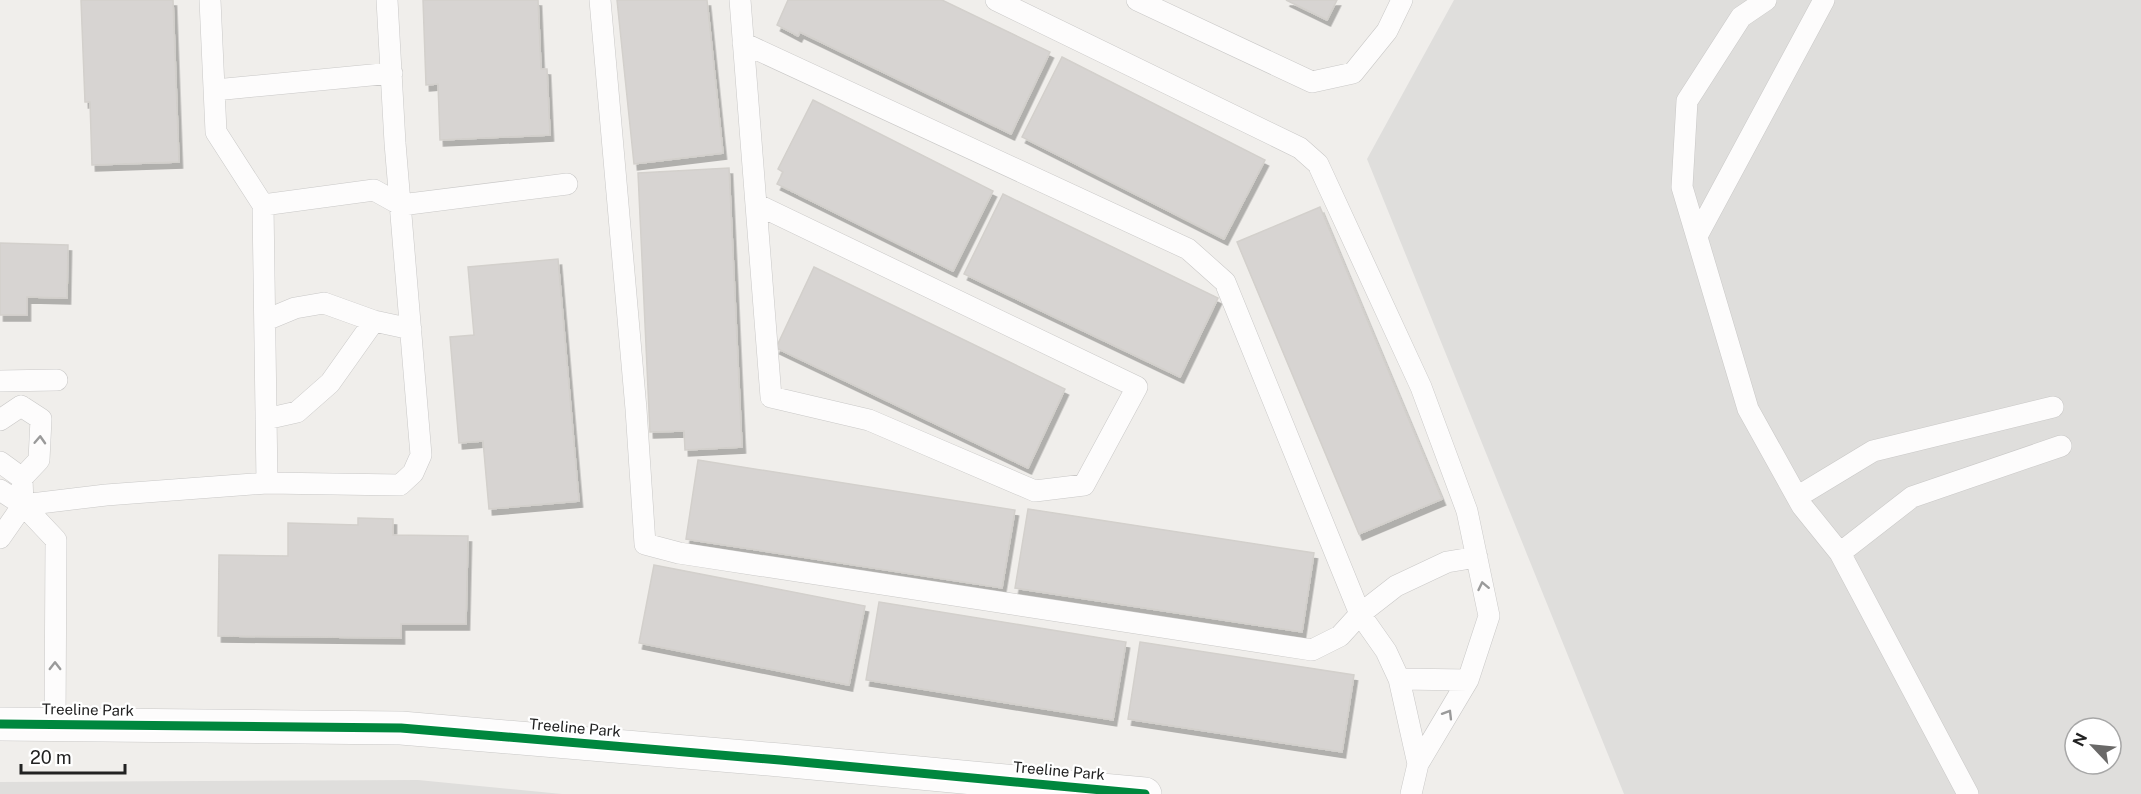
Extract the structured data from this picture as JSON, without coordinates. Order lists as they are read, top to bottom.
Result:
{
  "streets": {
    "street": ["Treeline Park"]
  },
  "scale_bar": "20 m",
  "north": "top left"
}
